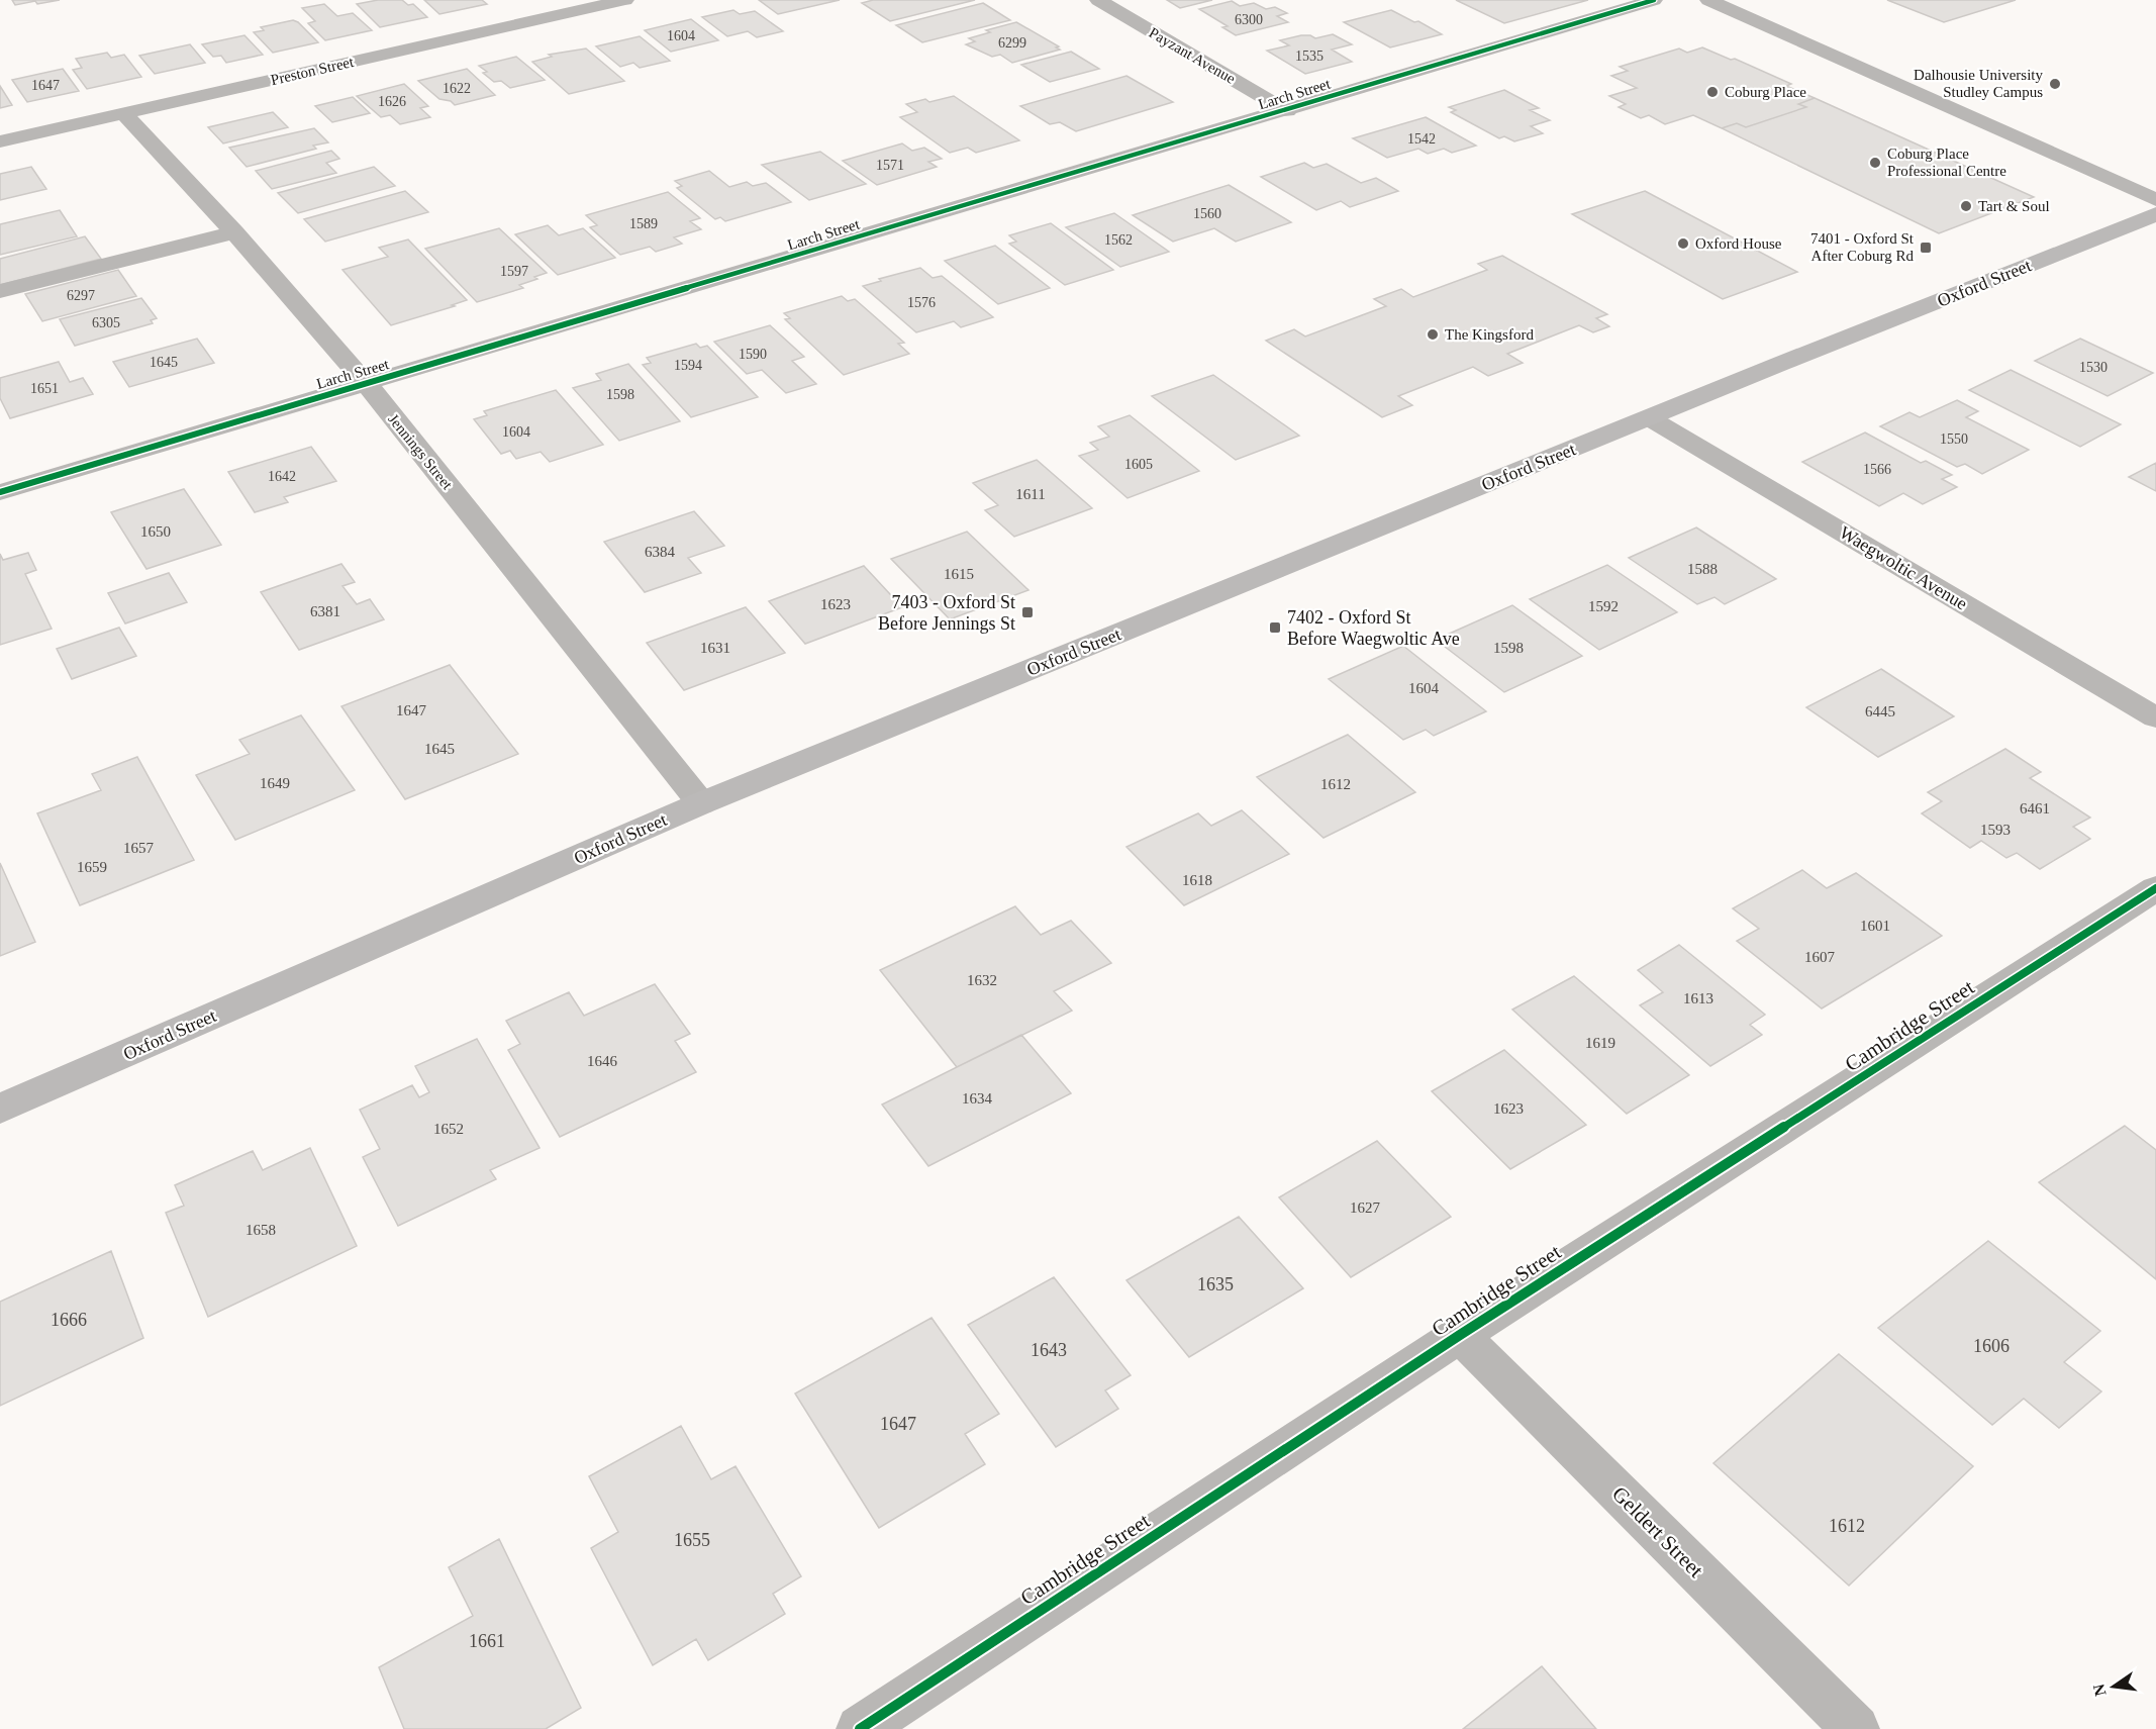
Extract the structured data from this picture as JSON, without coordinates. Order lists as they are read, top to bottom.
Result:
{
  "streets": {
    "main road": ["Oxford Street"],
    "street": [
      "Payzant Avenue",
      "Preston Street",
      "Larch Street",
      "Jennings Street",
      "Waegwoltic Avenue",
      "Cambridge Street",
      "Geldert Street"
    ]
  },
  "crossings": [
    ["Payzant Avenue", "Larch Street"],
    ["Preston Street", "Jennings Street"],
    ["Larch Street", "Jennings Street"],
    ["Oxford Street", "Jennings Street"],
    ["Oxford Street", "Waegwoltic Avenue"],
    ["Cambridge Street", "Geldert Street"]
  ],
  "places": {
    "other": [
      "Dalhousie University Studley Campus",
      "Coburg Place",
      "Coburg Place Professional Centre",
      "Tart & Soul",
      "Oxford House",
      "The Kingsford"
    ],
    "transit": ["7401 - Oxford St After Coburg Rd", "7403 - Oxford St Before Jennings St", "7402 - Oxford St Before Waegwoltic Ave"]
  },
  "house_numbers": [
    "6300",
    "1604",
    "6299",
    "1535",
    "1647",
    "1622",
    "1626",
    "1542",
    "1571",
    "1560",
    "1589",
    "1562",
    "1597",
    "6297",
    "1576",
    "6305",
    "1590",
    "1645",
    "1594",
    "1530",
    "1651",
    "1598",
    "1604",
    "1550",
    "1605",
    "1566",
    "1642",
    "1611",
    "1650",
    "6384",
    "1588",
    "1615",
    "1623",
    "1592",
    "6381",
    "1631",
    "1598",
    "1604",
    "1647",
    "6445",
    "1645",
    "1649",
    "1612",
    "6461",
    "1593",
    "1657",
    "1659",
    "1618",
    "1601",
    "1607",
    "1632",
    "1613",
    "1619",
    "1646",
    "1634",
    "1623",
    "1652",
    "1627",
    "1658",
    "1635",
    "1666",
    "1606",
    "1643",
    "1647",
    "1612",
    "1655",
    "1661"
  ],
  "north": "left"
}
